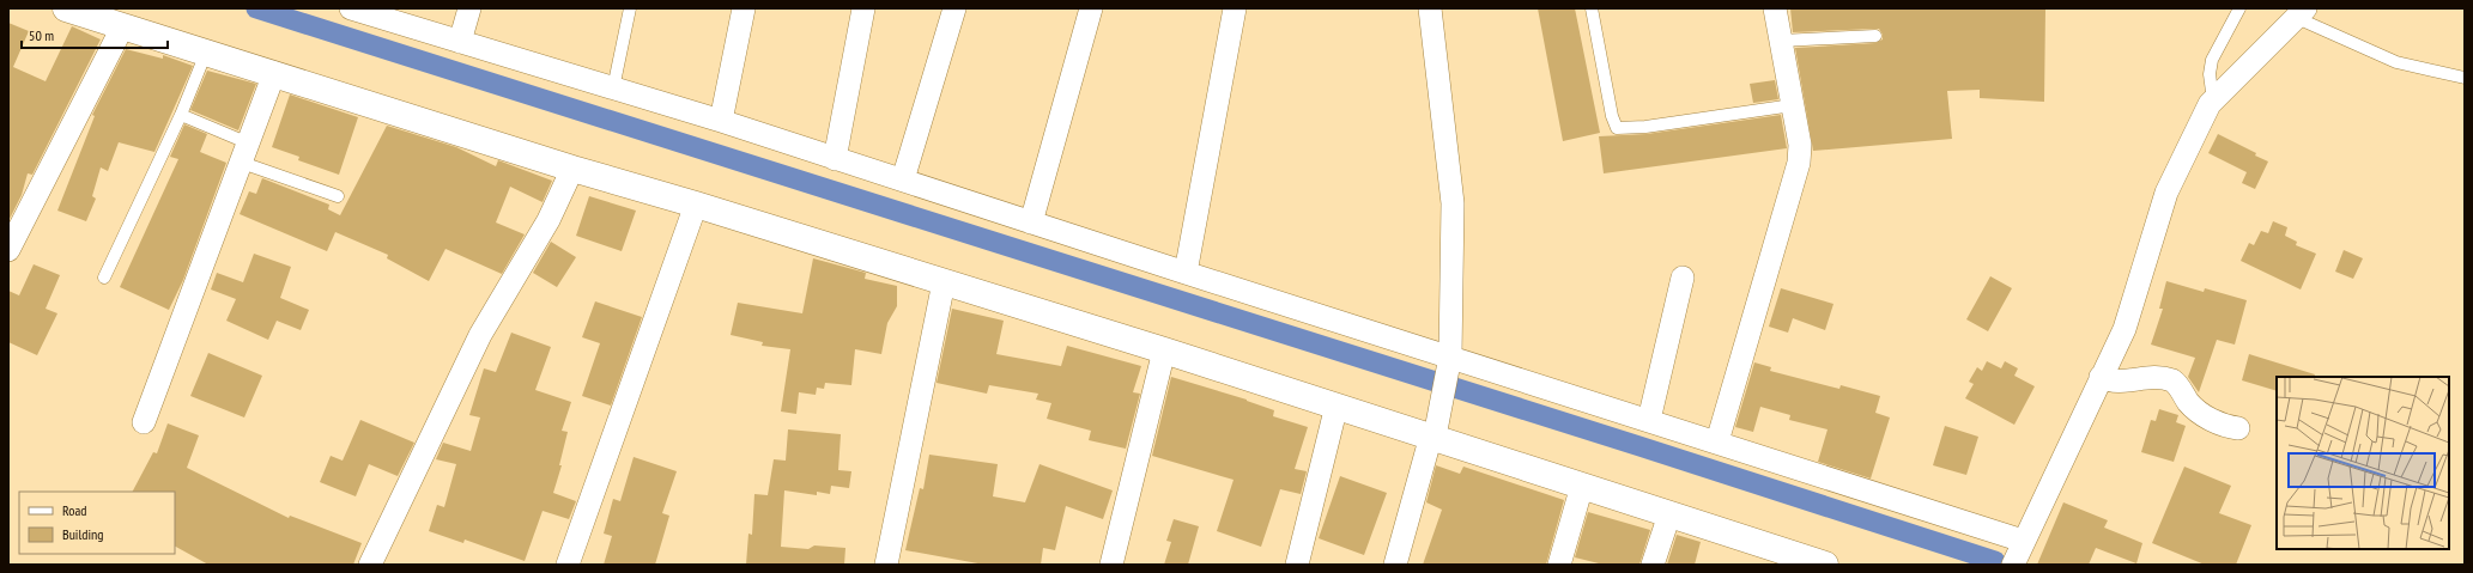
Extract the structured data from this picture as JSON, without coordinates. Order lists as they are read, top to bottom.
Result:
{
  "legend": ["Road", "Building"],
  "scale_bar": "50 m"
}
